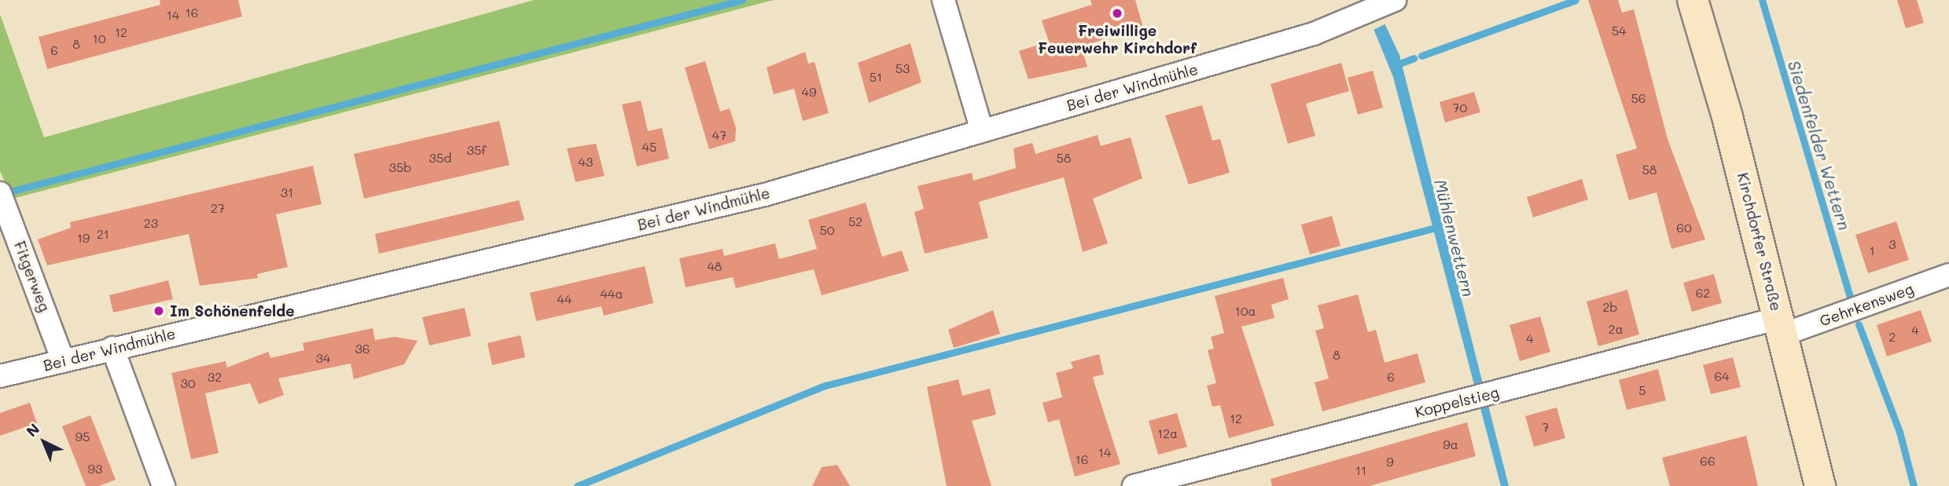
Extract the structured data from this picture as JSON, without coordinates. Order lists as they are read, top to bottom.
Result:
{
  "streets": {
    "street": [
      "Bei der Windmühle",
      "Kirchdorfer Straße",
      "Fitgerweg",
      "Gehrkensweg",
      "Koppelstieg"
    ]
  },
  "crossings": [
    ["Bei der Windmühle", "Fitgerweg"],
    ["Kirchdorfer Straße", "Gehrkensweg"],
    ["Kirchdorfer Straße", "Koppelstieg"],
    ["Gehrkensweg", "Koppelstieg"]
  ],
  "water": ["Siedenfelder Wettern", "Mühlenwettern"],
  "places": ["Freiwillige Feuerwehr Kirchdorf", "Im Schönenfelde"],
  "house_numbers": [
    "16",
    "14",
    "54",
    "12",
    "10",
    "8",
    "6",
    "53",
    "51",
    "49",
    "56",
    "70",
    "47",
    "45",
    "35f",
    "35d",
    "58",
    "43",
    "35b",
    "58",
    "31",
    "27",
    "52",
    "23",
    "60",
    "50",
    "21",
    "19",
    "3",
    "1",
    "48",
    "62",
    "44a",
    "44",
    "2b",
    "10a",
    "2a",
    "4",
    "2",
    "4",
    "36",
    "8",
    "34",
    "64",
    "32",
    "6",
    "30",
    "5",
    "12",
    "7",
    "12a",
    "95",
    "9a",
    "14",
    "16",
    "66",
    "9",
    "93",
    "11"
  ],
  "north": "top left"
}
